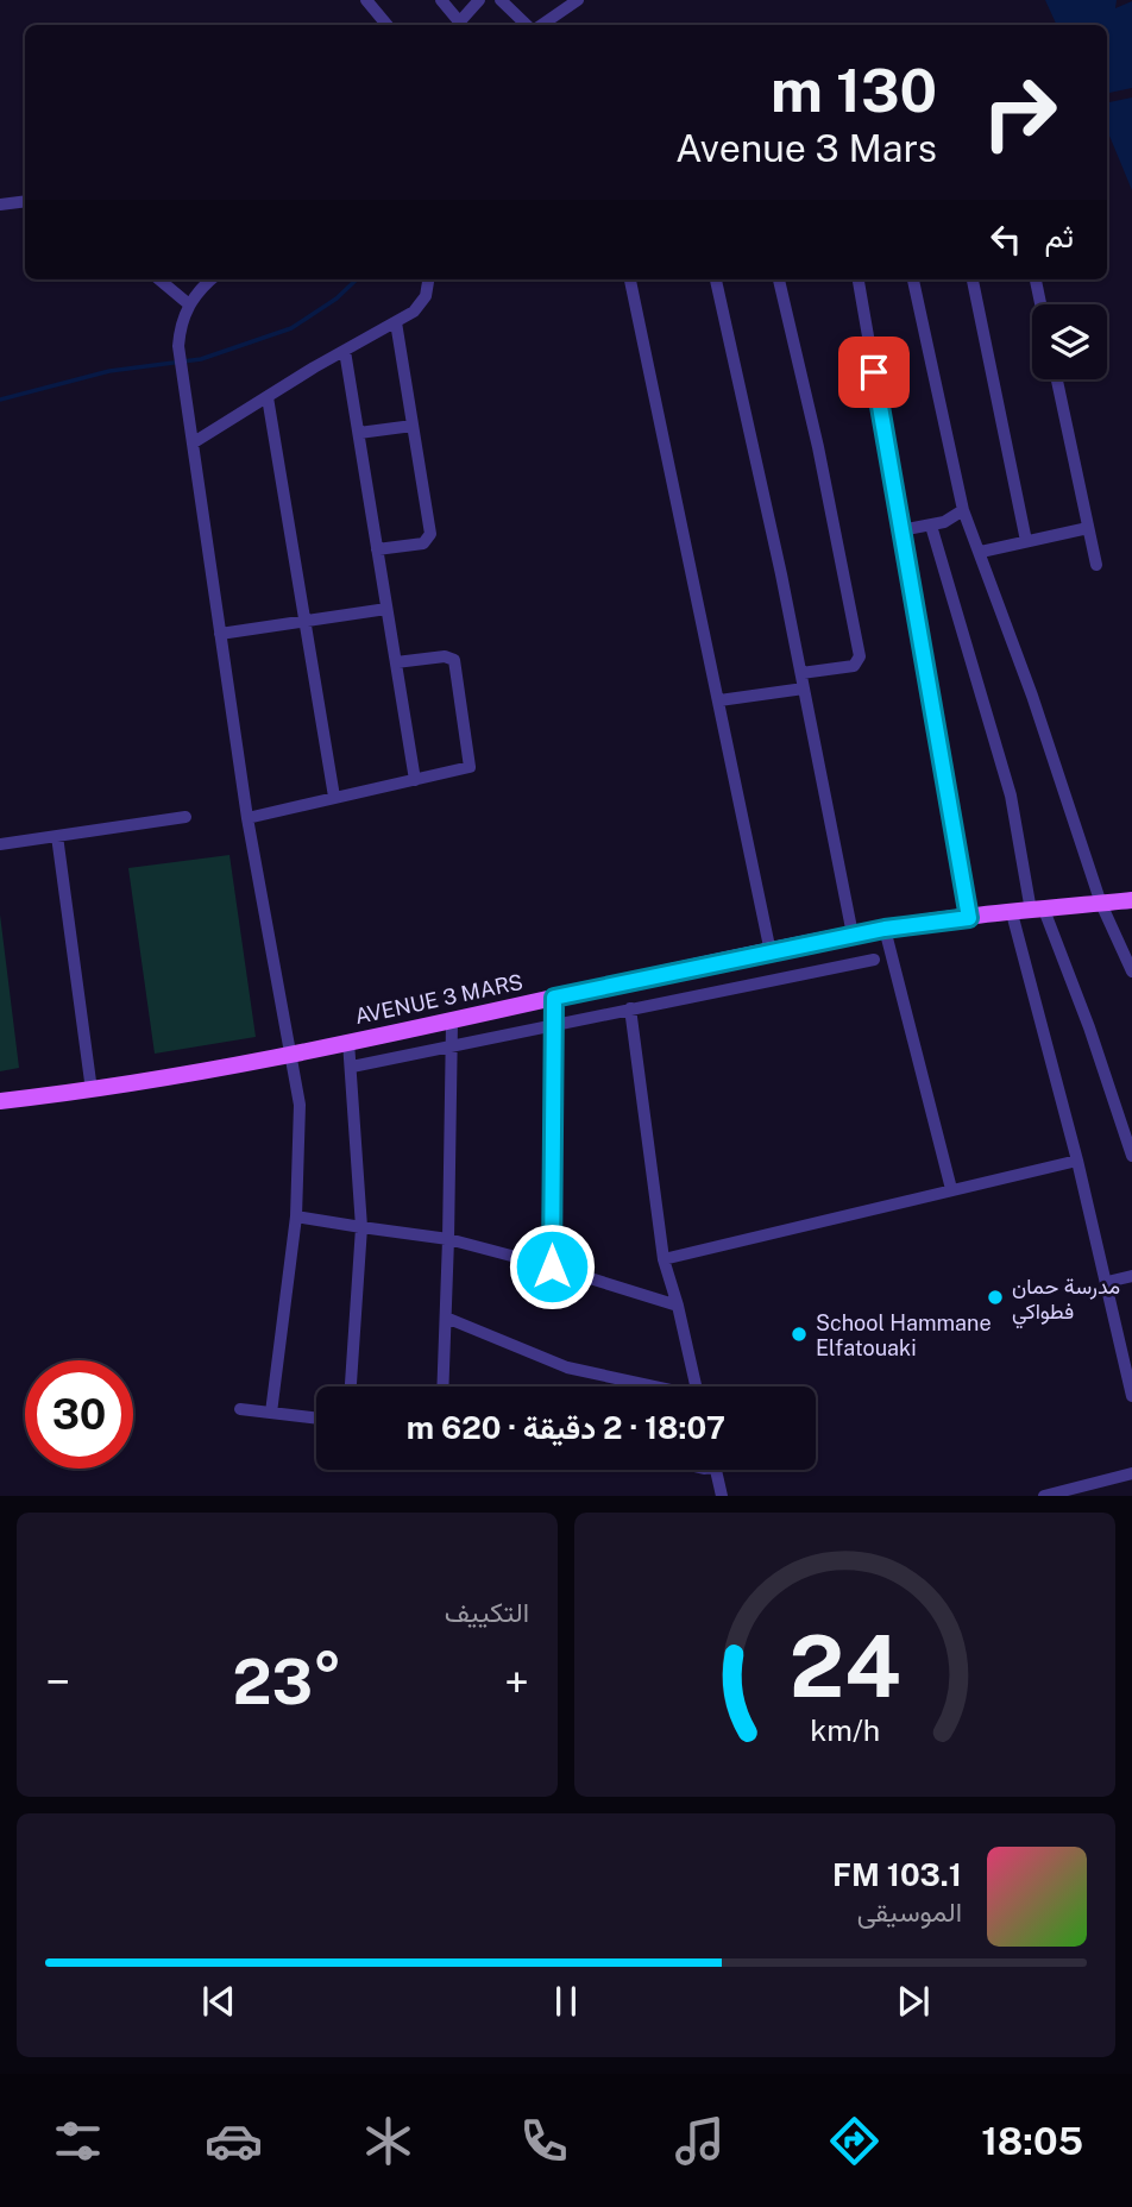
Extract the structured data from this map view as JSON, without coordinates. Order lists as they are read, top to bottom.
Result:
{
  "streets": {
    "main road": ["AVENUE 3 MARS"]
  },
  "places": ["مدرسة حمان فطواكي", "School Hammane Elfatouaki"],
  "page": {
    "turn": ["130 m", "Avenue 3 Mars"],
    "then": "ثم",
    "limit": "30",
    "trip": "18:07 · 2 دقيقة · 620 m",
    "tile": "التكييف",
    "heat": ["−", "23°", "+"],
    "song": ["103.1 FM", "الموسيقى"],
    "tabs": "18:05",
    "gauge": ["24", "km/h"]
  }
}
